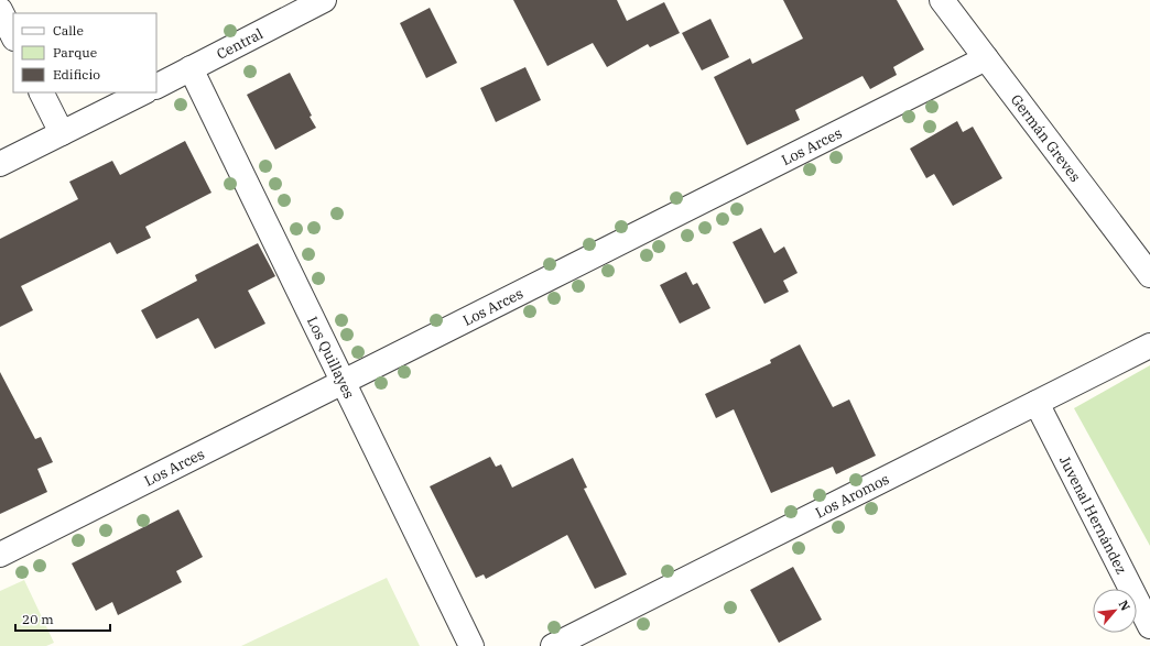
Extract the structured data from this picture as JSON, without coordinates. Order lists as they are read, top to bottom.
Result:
{
  "streets": {
    "street": [
      "Central",
      "Germán Greves",
      "Los Arces",
      "Los Quillayes",
      "Los Aromos",
      "Juvenal Hernández"
    ]
  },
  "crossings": [
    ["Central", "Los Quillayes"],
    ["Germán Greves", "Los Arces"],
    ["Los Arces", "Los Quillayes"],
    ["Los Aromos", "Juvenal Hernández"]
  ],
  "legend": ["Calle", "Parque", "Edificio"],
  "scale_bar": "20 m",
  "north": "top right"
}
